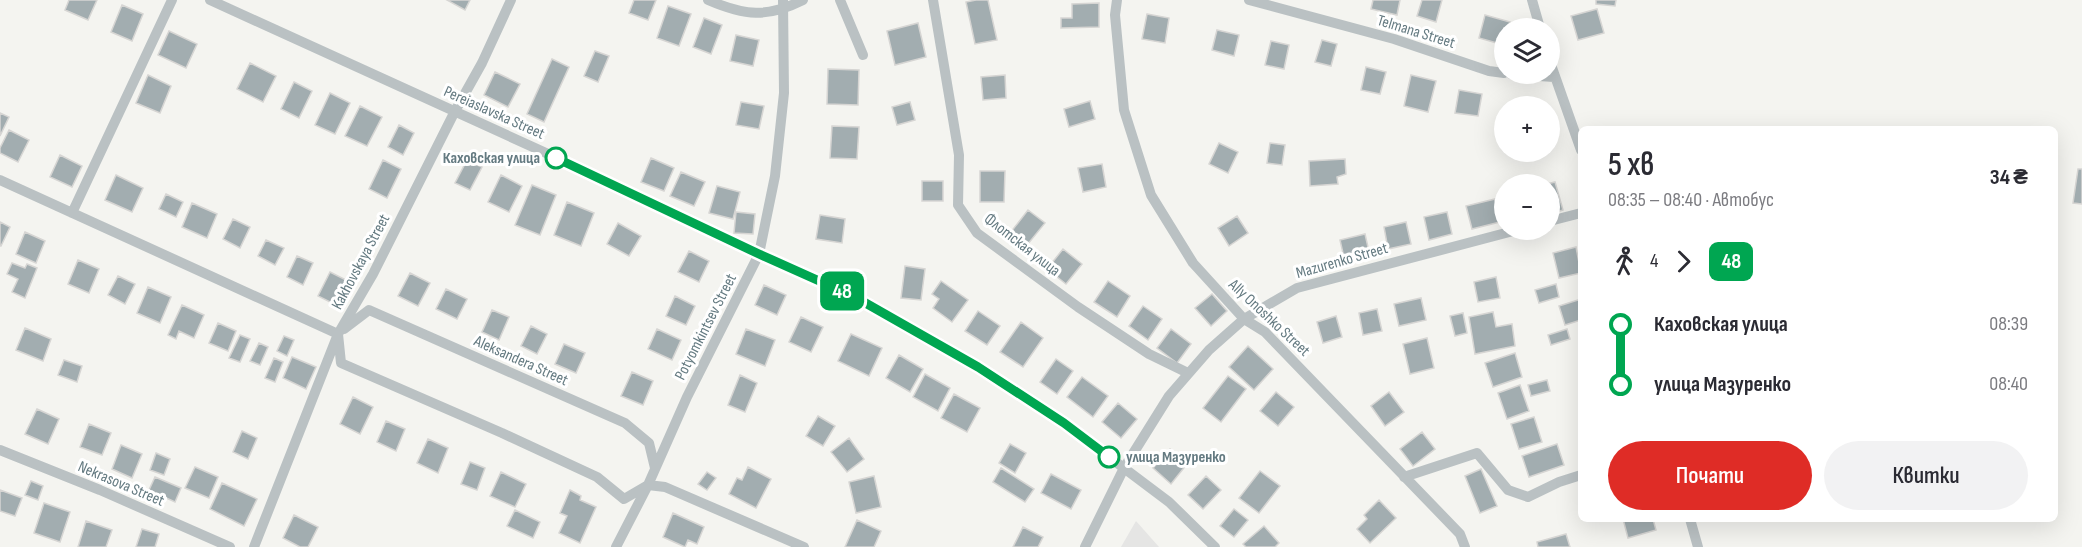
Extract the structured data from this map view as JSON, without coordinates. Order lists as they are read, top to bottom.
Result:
{
  "streets": {
    "street": [
      "Telmana Street",
      "Pereiaslavska Street",
      "Флотская улица",
      "Mazurenko Street",
      "Kakhovskaya Street",
      "Ally Onoshko Street",
      "Potyomkintsev Street",
      "Aleksandera Street",
      "Nekrasova Street"
    ]
  },
  "crossings": [
    ["Pereiaslavska Street", "Mazurenko Street"],
    ["Pereiaslavska Street", "Kakhovskaya Street"],
    ["Pereiaslavska Street", "Potyomkintsev Street"],
    ["Флотская улица", "Mazurenko Street"],
    ["Mazurenko Street", "Ally Onoshko Street"],
    ["Kakhovskaya Street", "Aleksandera Street"],
    ["Potyomkintsev Street", "Aleksandera Street"]
  ],
  "places": ["Каховская улица", "улица Мазуренко"],
  "lines": ["bus line 48"],
  "page": {
    "on_map": "48",
    "map_buttons": ["+", "−"],
    "heading": ["5 хв", "08:35 – 08:40 · Автобус", "34 ₴"],
    "legs": ["4", "48"],
    "list": [
      {
        "name": "Каховская улица",
        "value": "08:39"
      },
      {
        "name": "улица Мазуренко",
        "value": "08:40"
      }
    ],
    "buttons": ["Почати", "Квитки"]
  }
}
